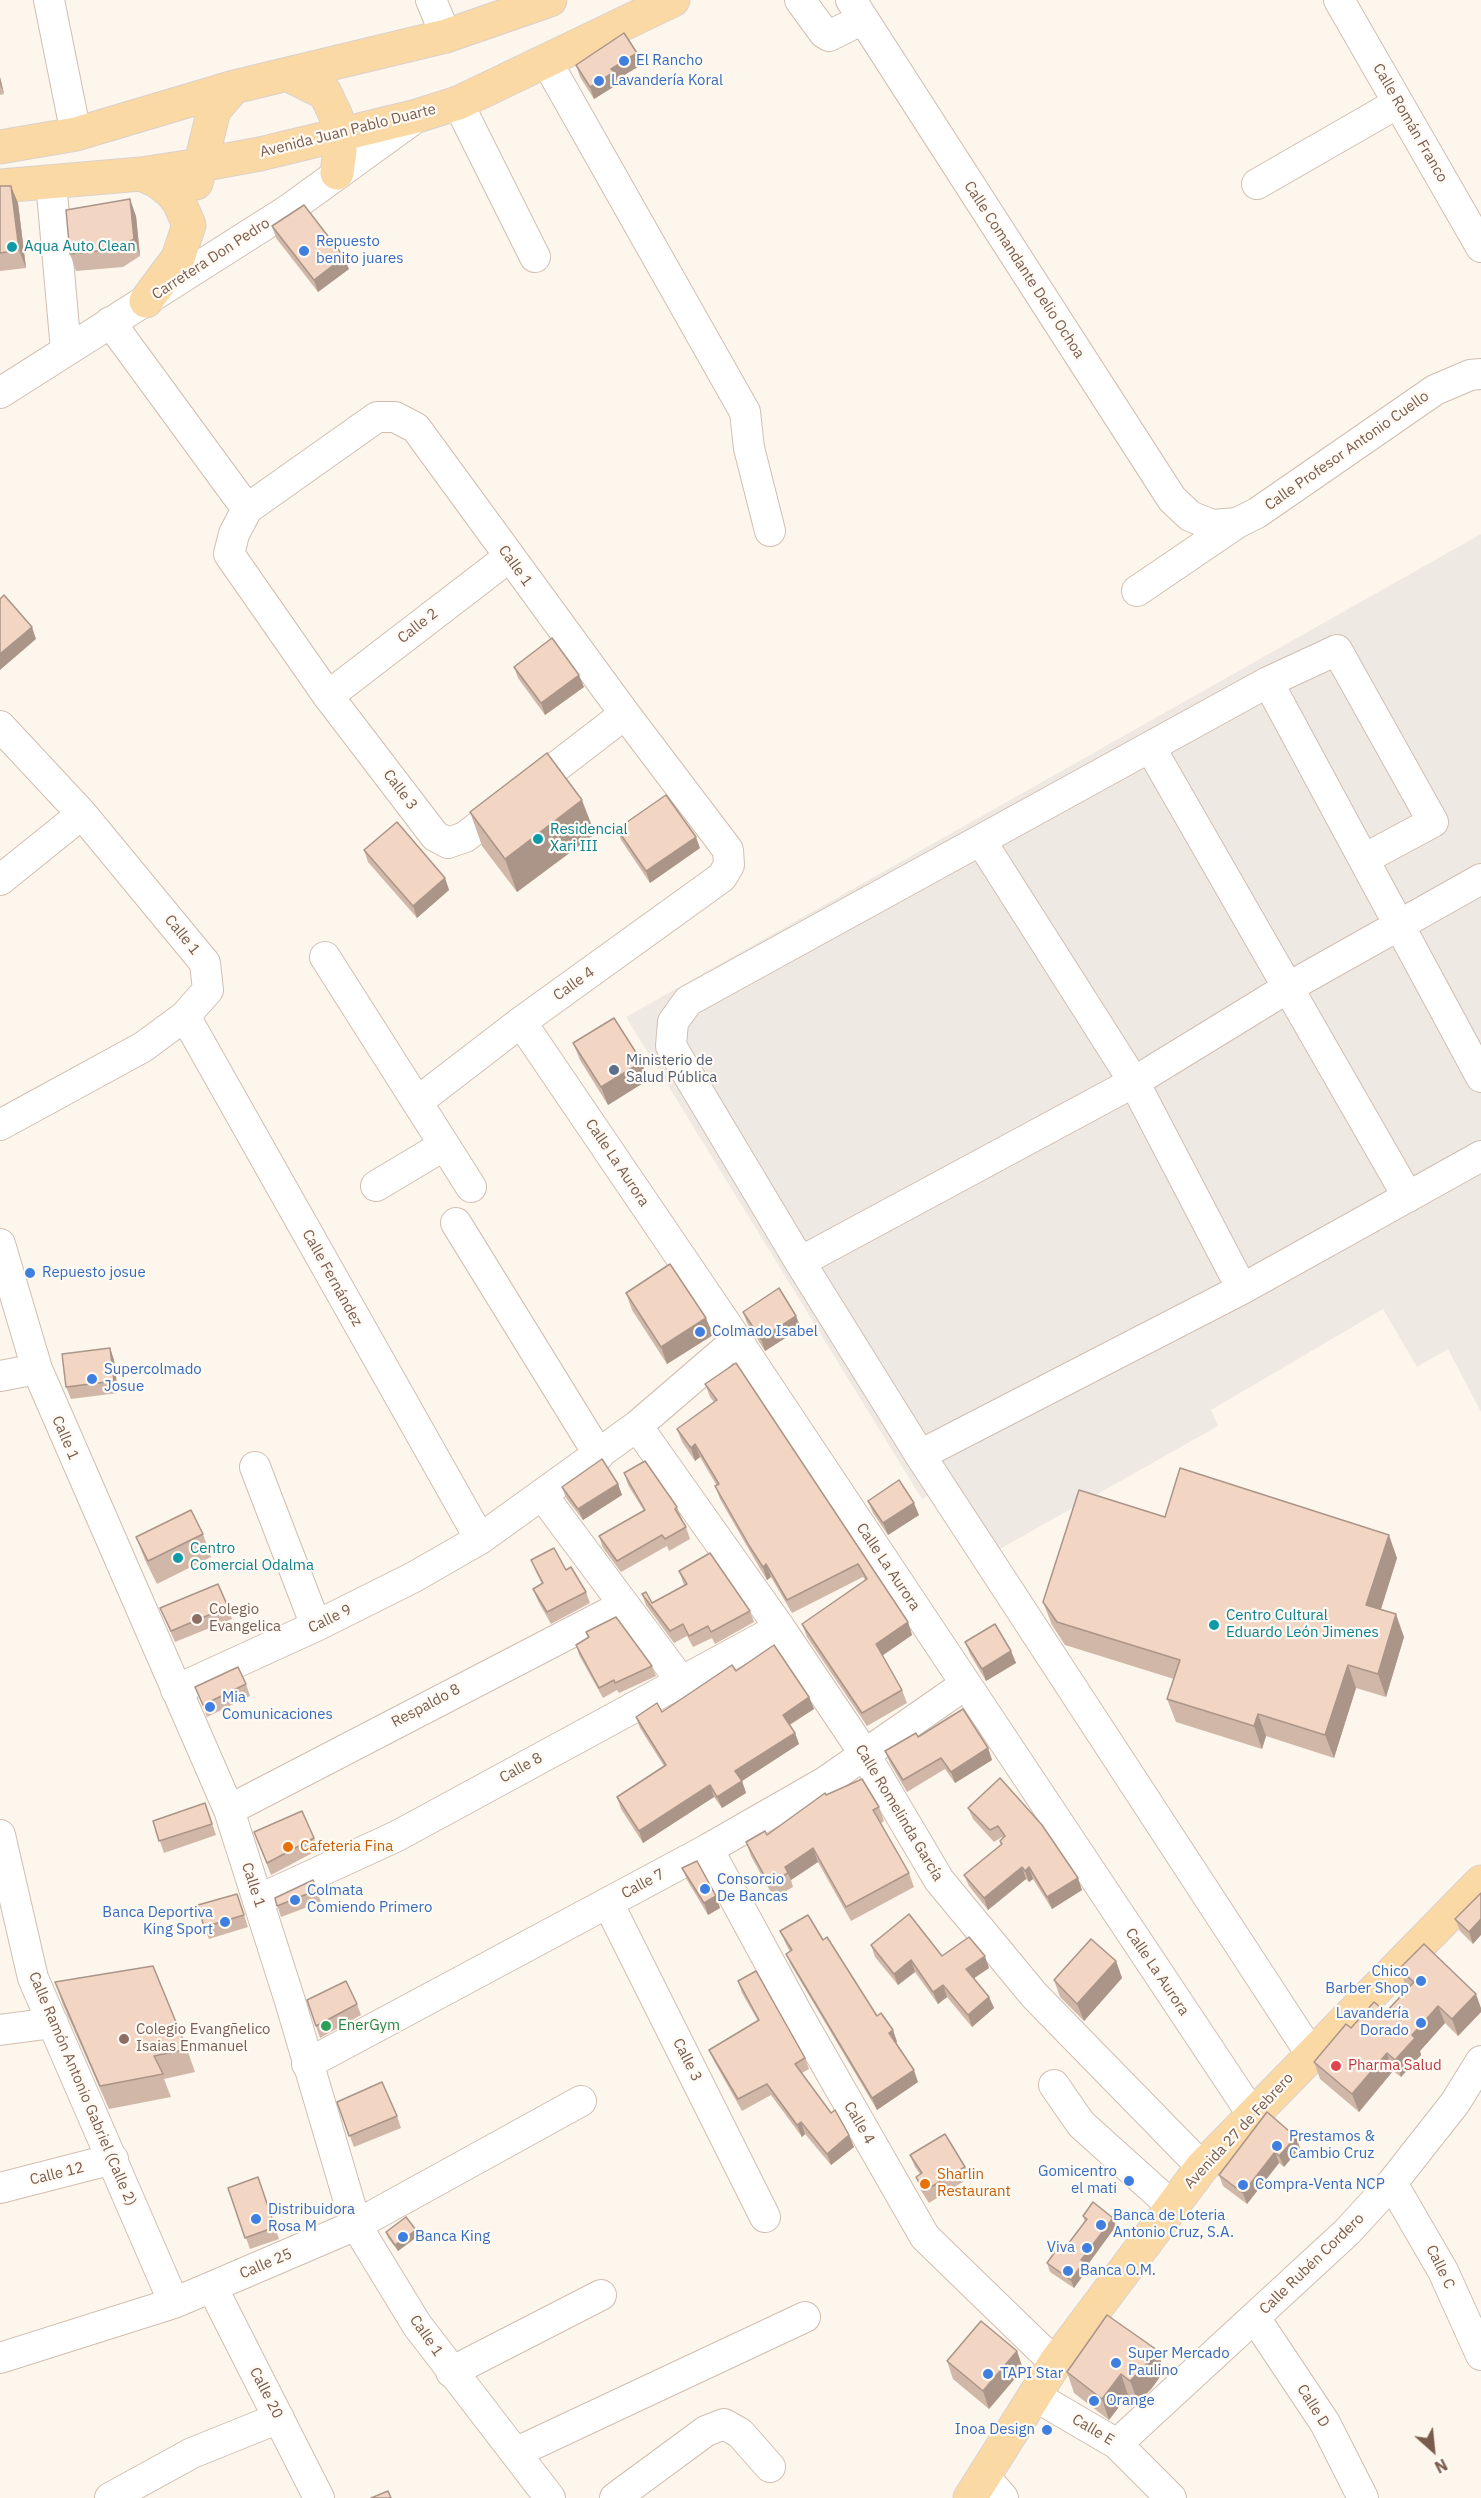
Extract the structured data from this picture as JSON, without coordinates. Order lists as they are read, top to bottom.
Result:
{
  "streets": {
    "main road": ["Avenida Juan Pablo Duarte", "Avenida 27 de Febrero"],
    "street": [
      "Calle Román Franco",
      "Carretera Don Pedro",
      "Calle Comandante Delio Ochoa",
      "Calle Profesor Antonio Cuello",
      "Calle 1",
      "Calle 2",
      "Calle 3",
      "Calle 4",
      "Calle La Aurora",
      "Calle Fernández",
      "Calle 9",
      "Respaldo 8",
      "Calle 8",
      "Calle Romelinda García",
      "Calle 7",
      "Calle Ramón Antonio Gabriel (Calle 2)",
      "Calle 12",
      "Calle 25",
      "Calle Rubén Cordero",
      "Calle C",
      "Calle 20",
      "Calle D",
      "Calle E"
    ]
  },
  "crossings": [
    ["Avenida Juan Pablo Duarte", "Carretera Don Pedro"],
    ["Calle Comandante Delio Ochoa", "Calle Profesor Antonio Cuello"],
    ["Calle 1", "Calle 2"],
    ["Calle 1", "Calle 3"],
    ["Calle 1", "Calle 4"],
    ["Calle 1", "Calle Fernández"],
    ["Calle 1", "Calle 9"],
    ["Calle 1", "Respaldo 8"],
    ["Calle 1", "Calle 8"],
    ["Calle 1", "Calle 7"],
    ["Calle 1", "Calle 25"],
    ["Calle 2", "Calle 3"],
    ["Calle 3", "Calle 7"],
    ["Calle 4", "Calle La Aurora"],
    ["Calle 4", "Calle 7"],
    ["Calle 4", "Avenida 27 de Febrero"],
    ["Calle La Aurora", "Calle 7"],
    ["Calle La Aurora", "Avenida 27 de Febrero"],
    ["Calle Fernández", "Calle 9"],
    ["Calle 8", "Calle Romelinda García"],
    ["Calle Romelinda García", "Calle 7"],
    ["Calle Romelinda García", "Avenida 27 de Febrero"],
    ["Calle Ramón Antonio Gabriel (Calle 2)", "Calle 12"],
    ["Calle Ramón Antonio Gabriel (Calle 2)", "Calle 25"],
    ["Avenida 27 de Febrero", "Calle E"],
    ["Calle 25", "Calle 20"],
    ["Calle Rubén Cordero", "Calle C"],
    ["Calle Rubén Cordero", "Calle D"],
    ["Calle Rubén Cordero", "Calle E"]
  ],
  "places": [
    "El Rancho",
    "Lavandería Koral",
    "Aqua Auto Clean",
    "Repuesto benito juares",
    "Residencial Xari III",
    "Ministerio de Salud Pública",
    "Repuesto josue",
    "Colmado Isabel",
    "Supercolmado Josue",
    "Centro Comercial Odalma",
    "Colegio Evangelica",
    "Centro Cultural Eduardo León Jimenes",
    "Mia Comunicaciones",
    "Cafeteria Fina",
    "Consorcio De Bancas",
    "Colmata Comiendo Primero",
    "Banca Deportiva King Sport",
    "Chico Barber Shop",
    "Lavandería Dorado",
    "EnerGym",
    "Colegio Evangñelico Isaias Enmanuel",
    "Pharma Salud",
    "Prestamos & Cambio Cruz",
    "Gomicentro el mati",
    "Sharlin Restaurant",
    "Compra-Venta NCP",
    "Distribuidora Rosa M",
    "Banca de Loteria Antonio Cruz, S.A.",
    "Banca King",
    "Viva",
    "Banca O.M.",
    "Super Mercado Paulino",
    "TAPI Star",
    "Orange",
    "Inoa Design"
  ],
  "north": "bottom right"
}
